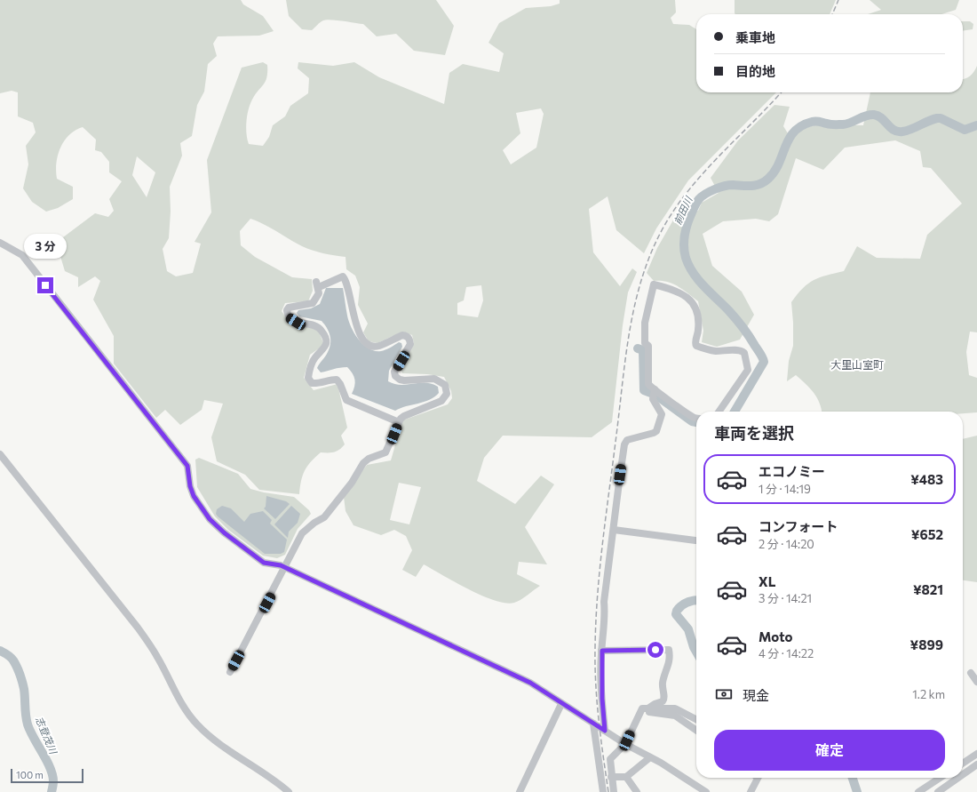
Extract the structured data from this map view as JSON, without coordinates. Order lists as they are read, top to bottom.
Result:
{
  "districts": ["大里山室町"],
  "water": ["前田川", "志登茂川"],
  "scale_bar": "100 m",
  "page": {
    "banner": ["乗車地", "目的地"],
    "bubble": "3 分",
    "heading": "車両を選択",
    "list": [
      {
        "name": "エコノミー",
        "note": "1 分 · 14:19",
        "value": "¥483"
      },
      {
        "name": "コンフォート",
        "note": "2 分 · 14:20",
        "value": "¥652"
      },
      {
        "name": "XL",
        "note": "3 分 · 14:21",
        "value": "¥821"
      },
      {
        "name": "Moto",
        "note": "4 分 · 14:22",
        "value": "¥899"
      }
    ],
    "pay": ["現金", "1.2 km"],
    "buttons": "確定",
    "scale": "100 m"
  }
}
